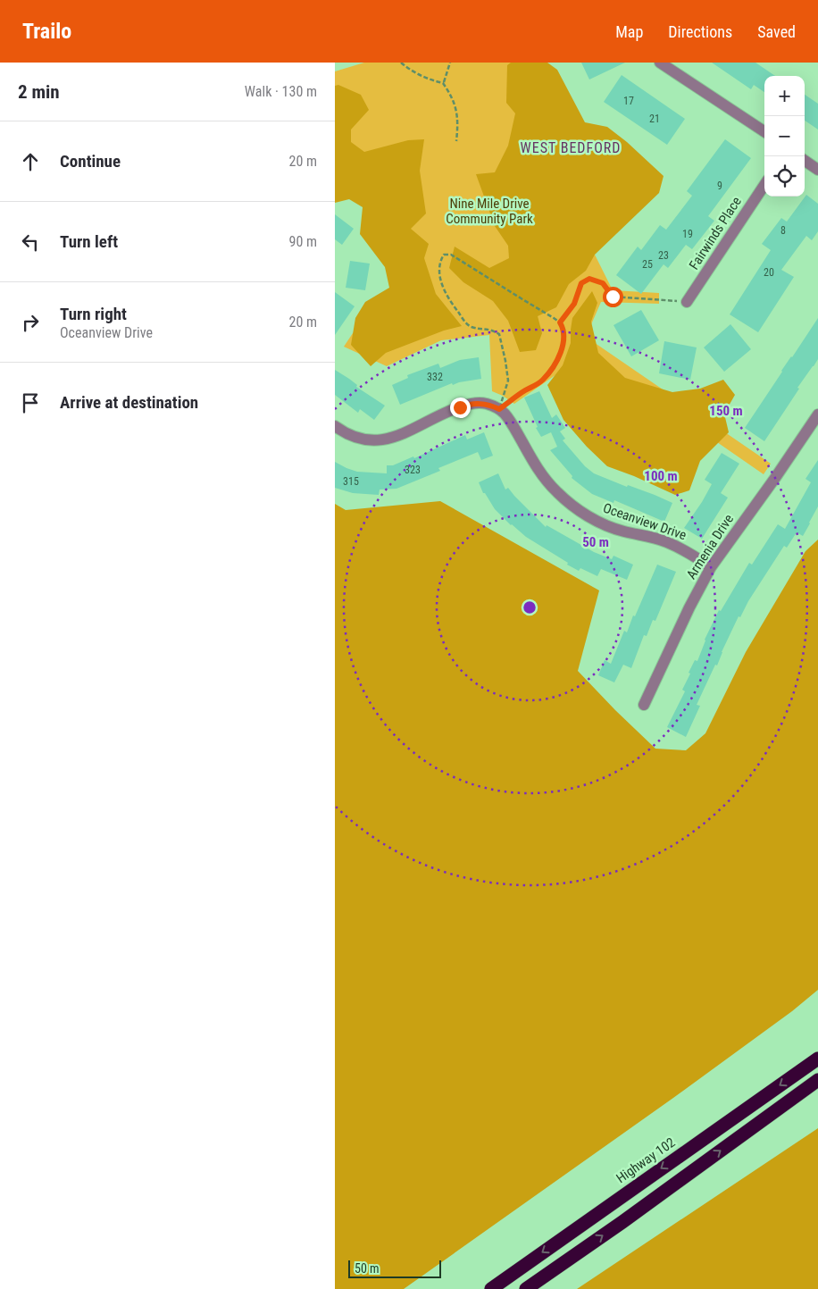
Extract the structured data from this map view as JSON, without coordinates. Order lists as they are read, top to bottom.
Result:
{
  "streets": {
    "highway": ["Highway 102"],
    "street": ["Fairwinds Place", "Oceanview Drive", "Armenia Drive"]
  },
  "crossings": [
    ["Oceanview Drive", "Armenia Drive"]
  ],
  "districts": ["WEST BEDFORD"],
  "parks": ["Nine Mile Drive Community Park"],
  "house_numbers": [
    "17",
    "21",
    "9",
    "8",
    "19",
    "23",
    "25",
    "20",
    "332",
    "323",
    "315"
  ],
  "scale_bar": "50 m",
  "page": {
    "header": "Trailo",
    "nav": ["Map", "Directions", "Saved"],
    "heading": ["2 min", "Walk · 130 m"],
    "map_buttons": ["+", "−"],
    "list": [
      ["Continue", "20 m"],
      ["Turn left", "90 m"],
      ["Turn right", "Oceanview Drive", "20 m"],
      "Arrive at destination"
    ],
    "scale": "50 m"
  },
  "rings": ["150 m", "100 m", "50 m"]
}
